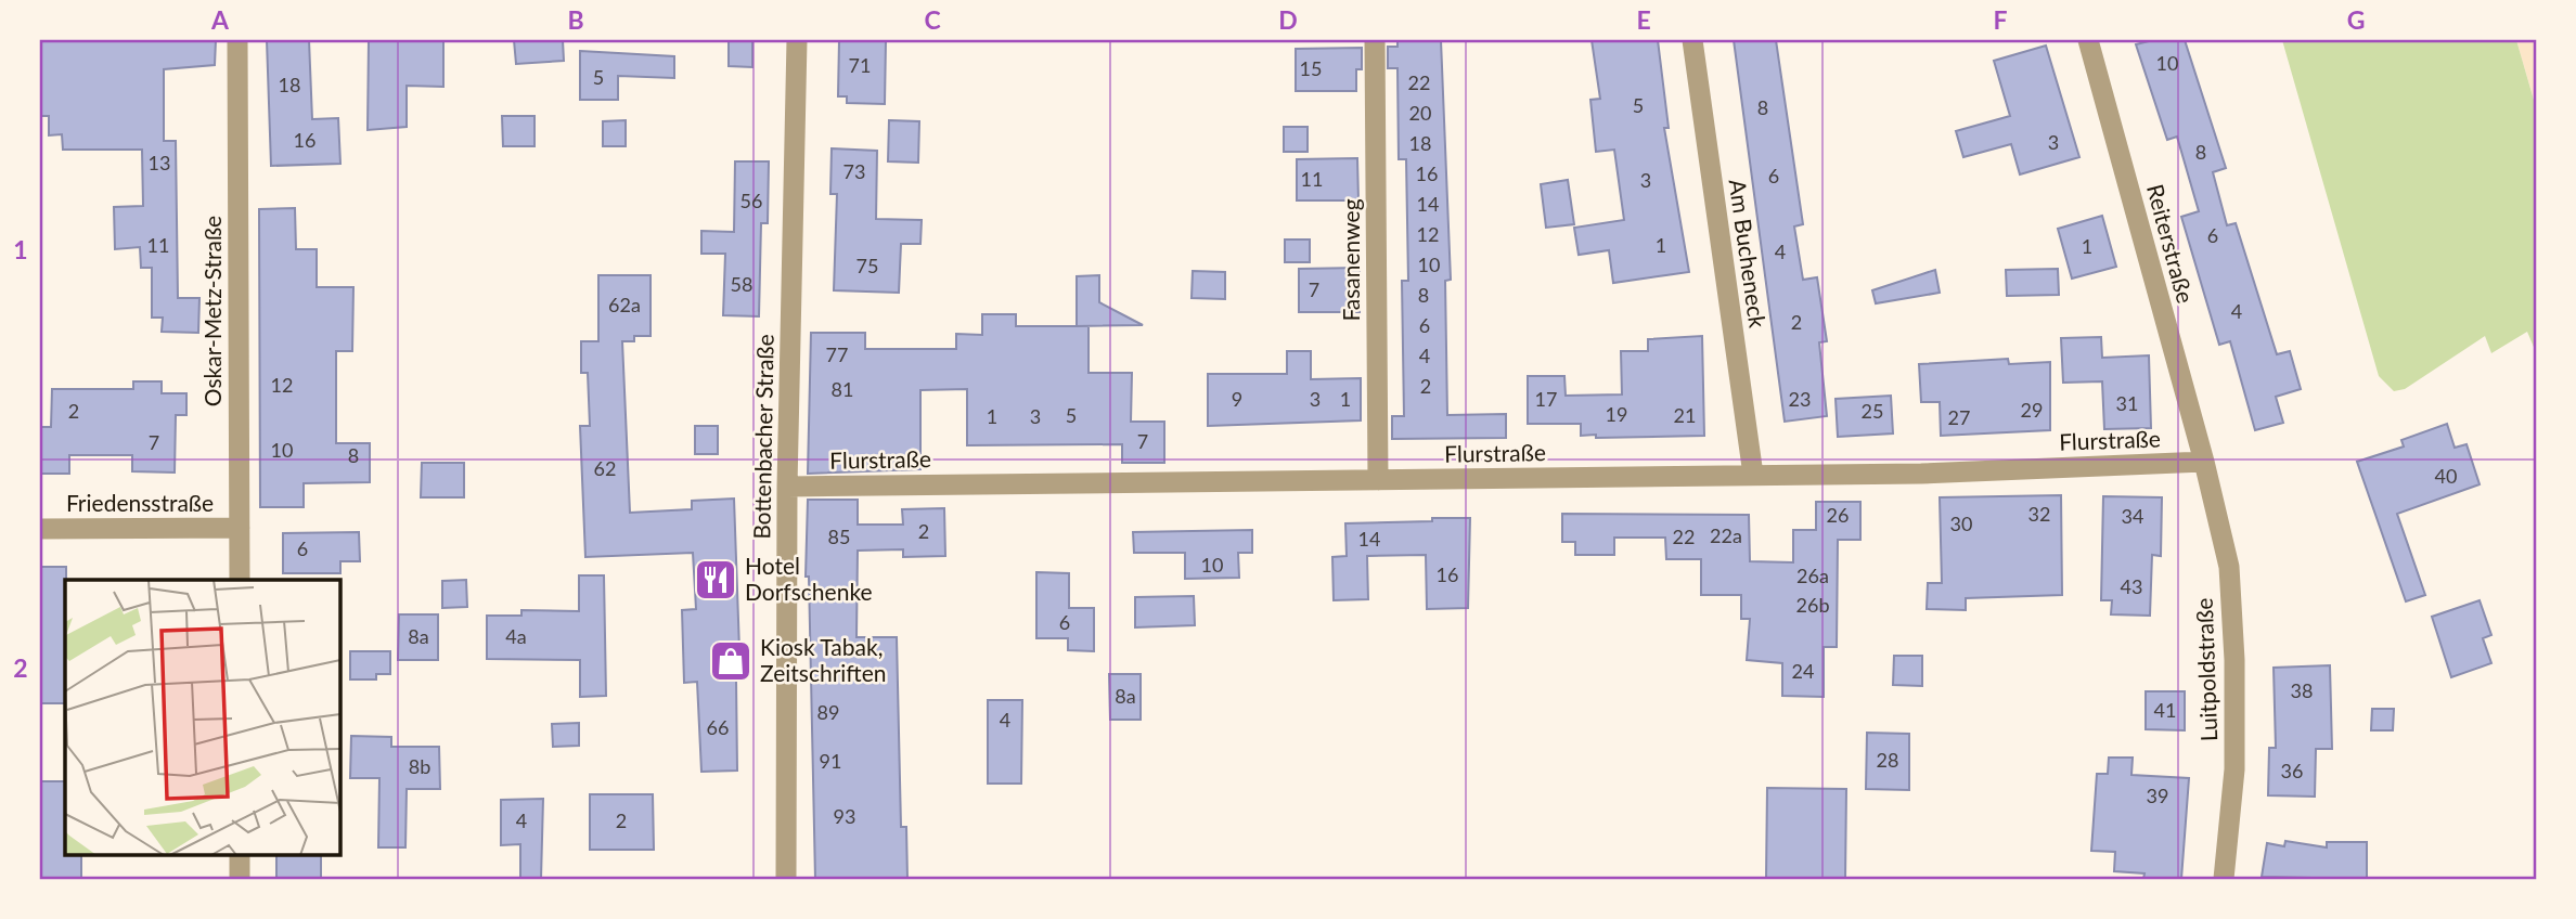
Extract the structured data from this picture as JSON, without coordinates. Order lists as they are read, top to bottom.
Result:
{
  "streets": {
    "street": [
      "Reiterstraße",
      "Am Bucheneck",
      "Fasanenweg",
      "Oskar-Metz-Straße",
      "Bottenbacher Straße",
      "Flurstraße",
      "Friedensstraße",
      "Luitpoldstraße"
    ]
  },
  "crossings": [
    ["Reiterstraße", "Flurstraße"],
    ["Reiterstraße", "Luitpoldstraße"],
    ["Am Bucheneck", "Flurstraße"],
    ["Fasanenweg", "Flurstraße"],
    ["Oskar-Metz-Straße", "Friedensstraße"],
    ["Bottenbacher Straße", "Flurstraße"],
    ["Flurstraße", "Luitpoldstraße"]
  ],
  "places": {
    "restaurant": ["Hotel Dorfschenke"],
    "shop": ["Kiosk Tabak, Zeitschriften"]
  },
  "house_numbers": [
    "10",
    "71",
    "15",
    "5",
    "22",
    "18",
    "5",
    "8",
    "20",
    "16",
    "3",
    "18",
    "8",
    "13",
    "73",
    "16",
    "6",
    "11",
    "3",
    "56",
    "14",
    "12",
    "6",
    "11",
    "1",
    "1",
    "4",
    "10",
    "75",
    "58",
    "7",
    "8",
    "62a",
    "4",
    "2",
    "6",
    "77",
    "4",
    "12",
    "2",
    "81",
    "9",
    "3",
    "1",
    "17",
    "23",
    "31",
    "29",
    "2",
    "25",
    "19",
    "5",
    "21",
    "1",
    "3",
    "27",
    "7",
    "7",
    "10",
    "8",
    "62",
    "40",
    "32",
    "26",
    "34",
    "30",
    "2",
    "22a",
    "85",
    "22",
    "14",
    "6",
    "10",
    "16",
    "26a",
    "43",
    "26b",
    "6",
    "8a",
    "4a",
    "24",
    "38",
    "8a",
    "41",
    "89",
    "4",
    "66",
    "28",
    "91",
    "8b",
    "36",
    "39",
    "93",
    "4",
    "2"
  ],
  "grid": {
    "columns": [
      "A",
      "B",
      "C",
      "D",
      "E",
      "F",
      "G"
    ],
    "rows": ["1", "2"]
  }
}
